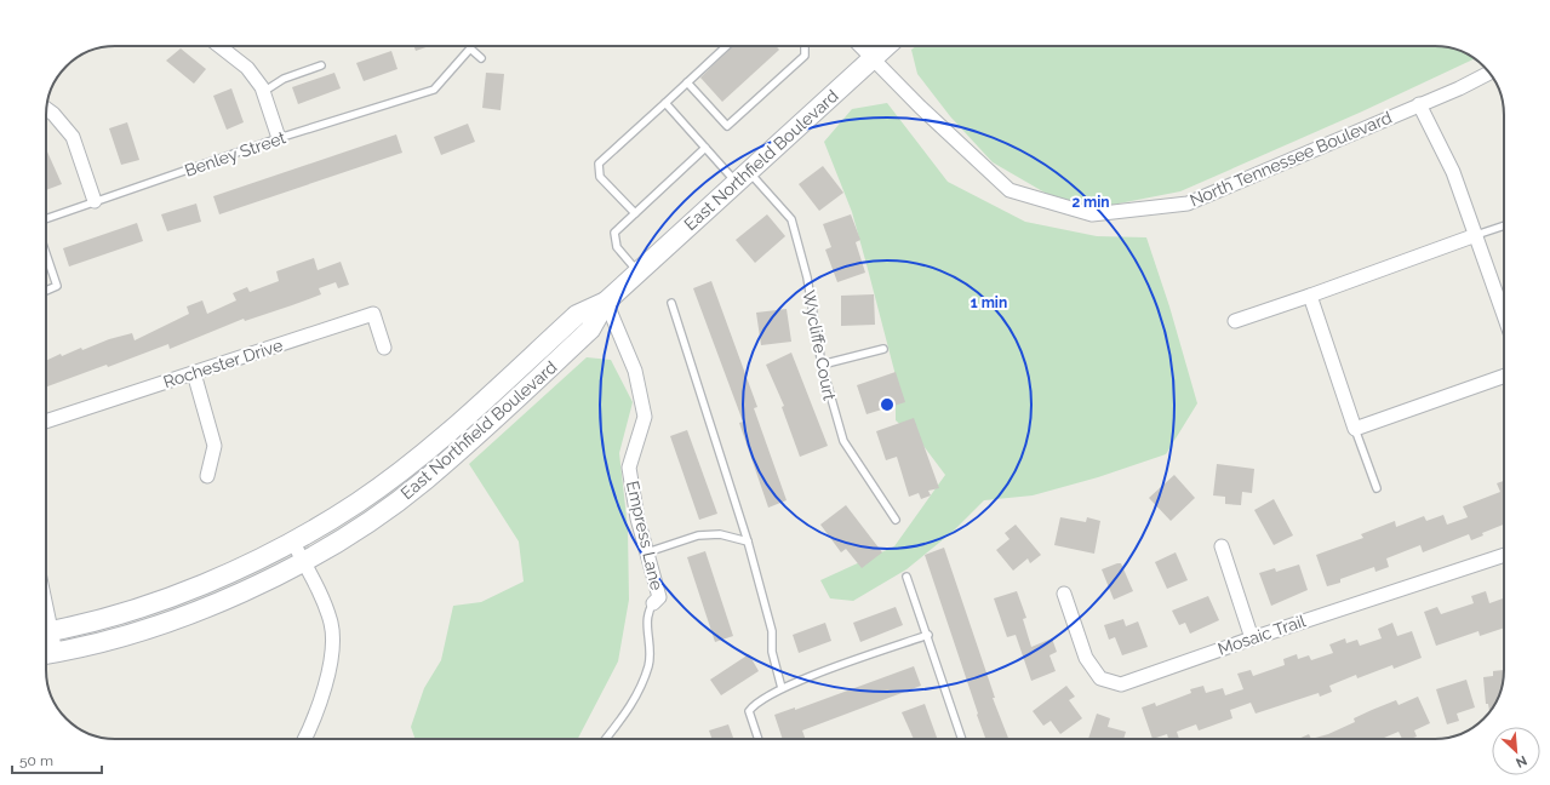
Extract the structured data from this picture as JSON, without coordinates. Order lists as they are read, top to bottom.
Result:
{
  "streets": {
    "main road": ["East Northfield Boulevard"],
    "street": [
      "North Tennessee Boulevard",
      "Rochester Drive",
      "Empress Lane",
      "Mosaic Trail"
    ],
    "lane": ["Benley Street", "Wycliffe Court"]
  },
  "crossings": [
    ["North Tennessee Boulevard", "East Northfield Boulevard"],
    ["East Northfield Boulevard", "Wycliffe Court"],
    ["East Northfield Boulevard", "Empress Lane"]
  ],
  "scale_bar": "50 m",
  "north": "bottom right",
  "rings": ["2 min", "1 min"]
}
